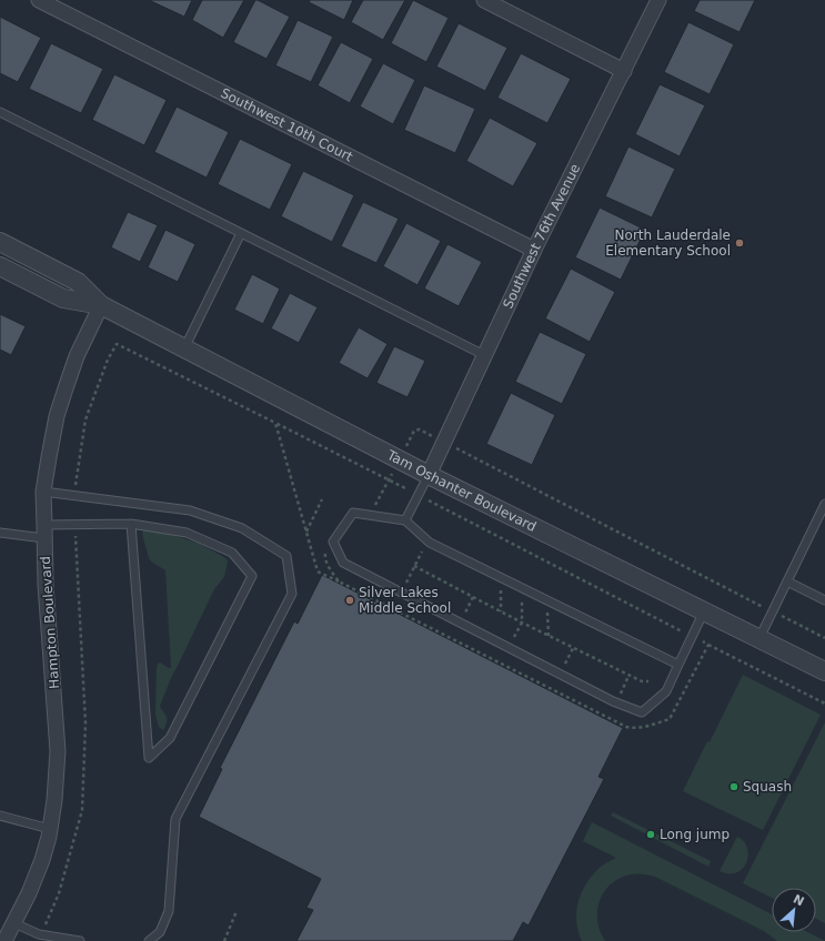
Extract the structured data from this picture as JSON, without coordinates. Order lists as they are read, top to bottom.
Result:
{
  "streets": {
    "street": [
      "Southwest 10th Court",
      "Southwest 76th Avenue",
      "Tam Oshanter Boulevard",
      "Hampton Boulevard"
    ]
  },
  "crossings": [
    ["Southwest 10th Court", "Southwest 76th Avenue"],
    ["Southwest 76th Avenue", "Tam Oshanter Boulevard"],
    ["Tam Oshanter Boulevard", "Hampton Boulevard"]
  ],
  "places": [
    "North Lauderdale Elementary School",
    "Silver Lakes Middle School",
    "Squash",
    "Long jump"
  ],
  "north": "top right"
}
